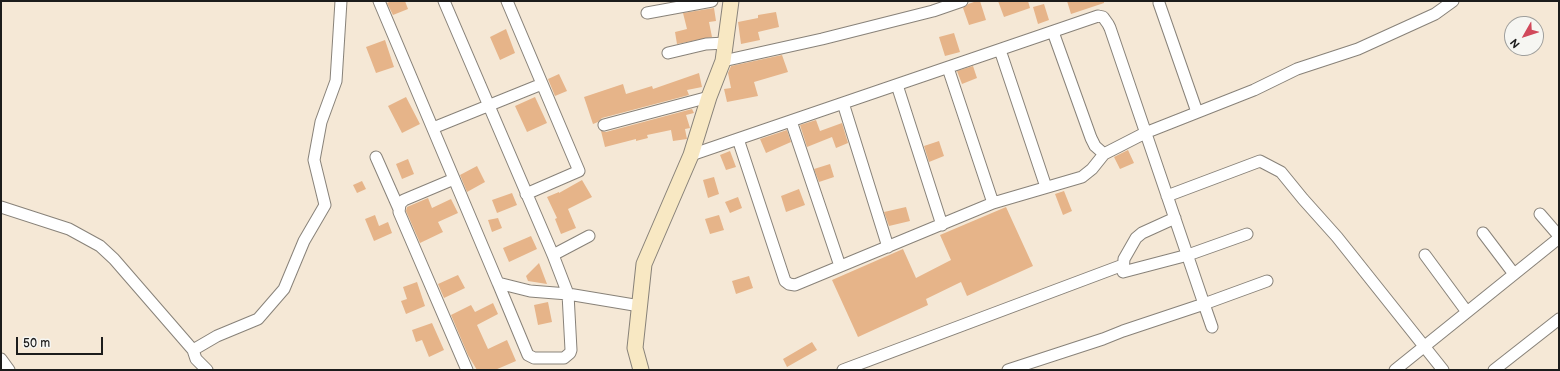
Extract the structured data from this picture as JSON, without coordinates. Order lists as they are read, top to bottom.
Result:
{
  "scale_bar": "50 m",
  "north": "bottom left"
}
